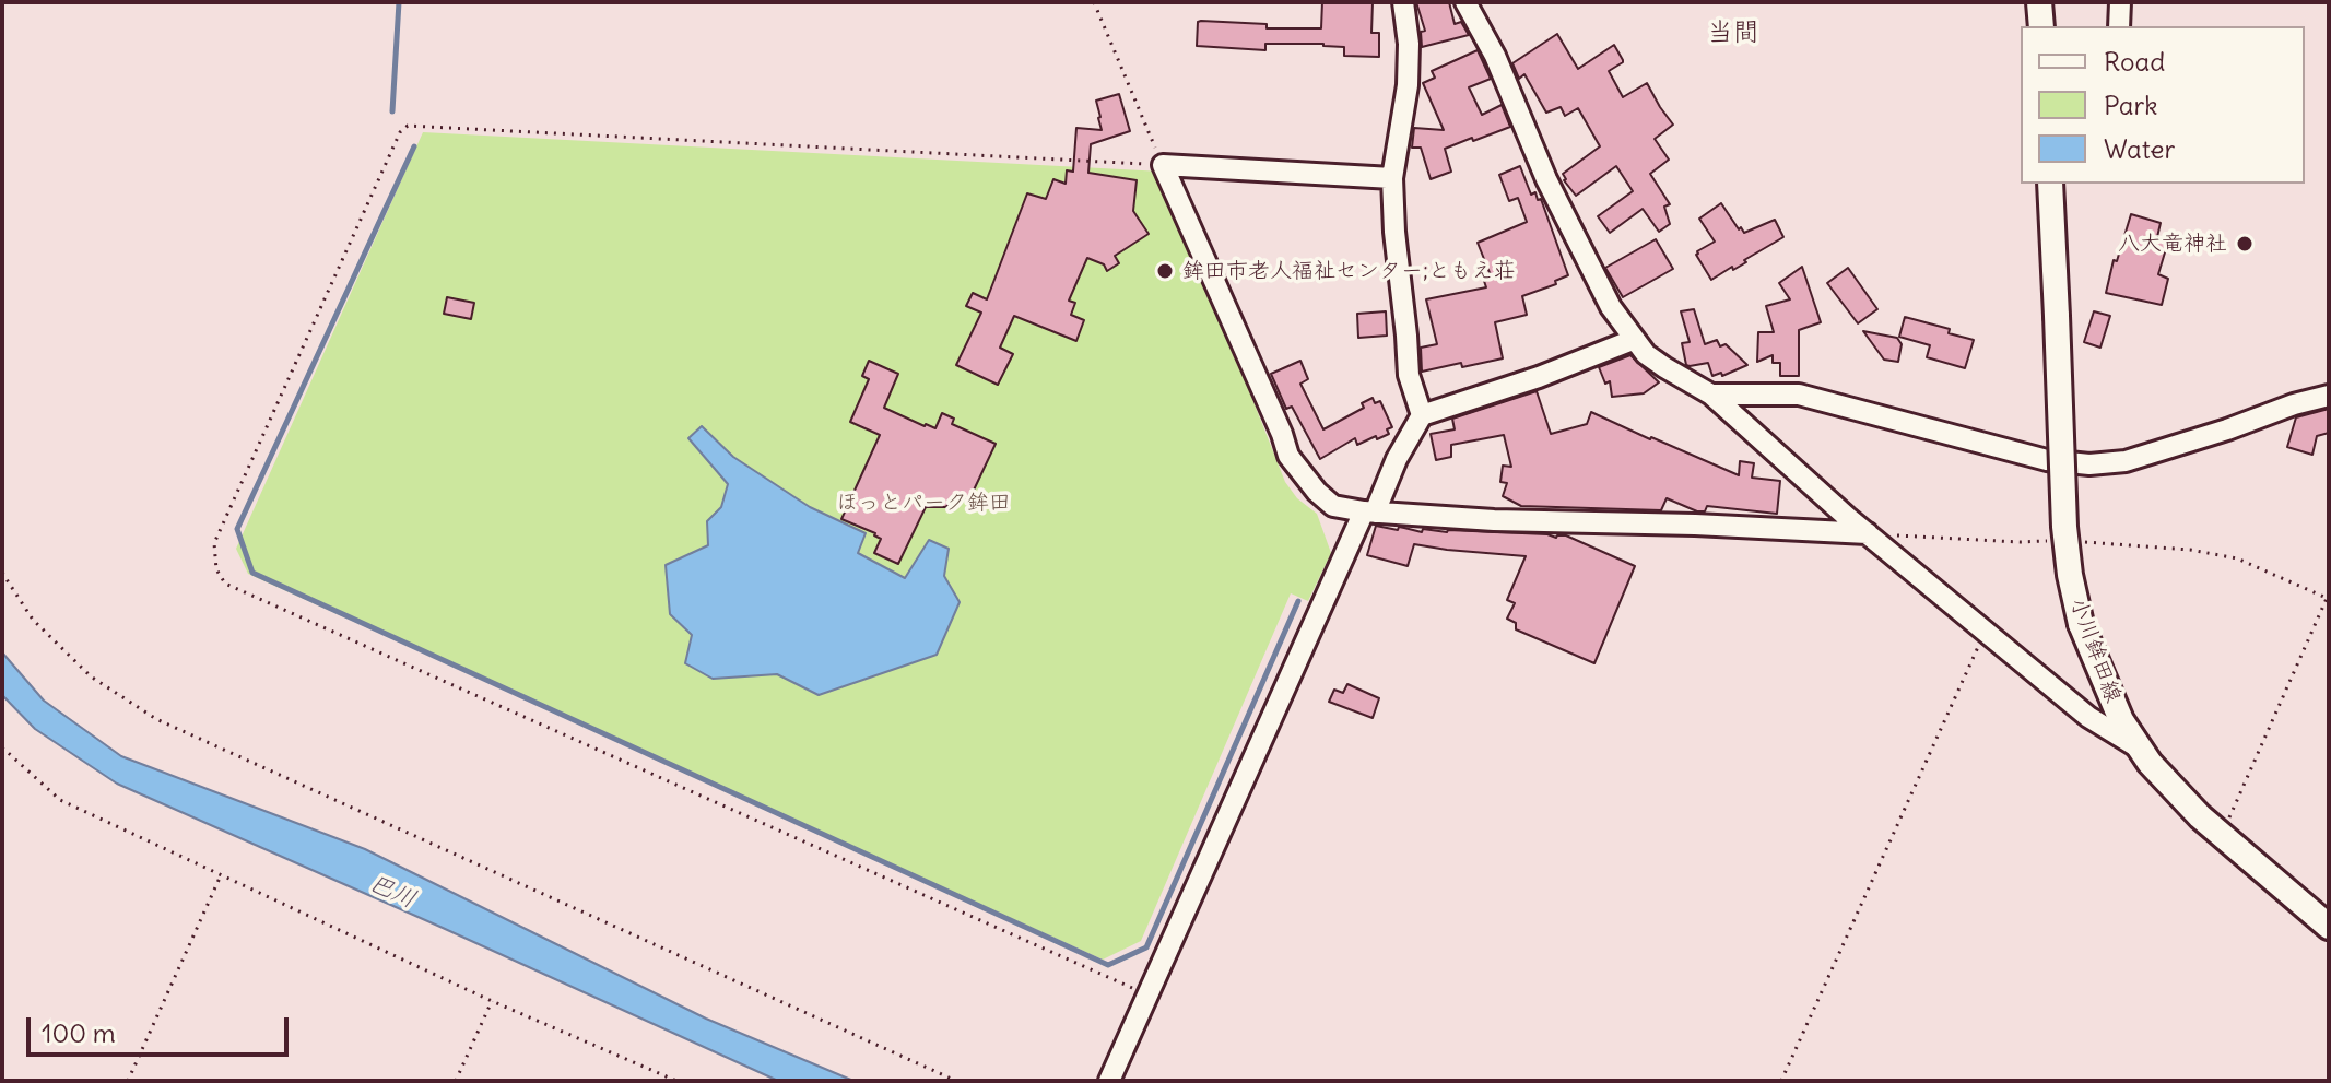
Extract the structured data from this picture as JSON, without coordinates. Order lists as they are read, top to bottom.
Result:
{
  "streets": {
    "main road": ["小川鉾田線"]
  },
  "districts": ["当間"],
  "water": ["巴川"],
  "parks": ["ほっとパーク鉾田"],
  "places": ["八大竜神社", "鉾田市老人福祉センター;ともえ荘"],
  "legend": ["Road", "Park", "Water"],
  "scale_bar": "100 m"
}
